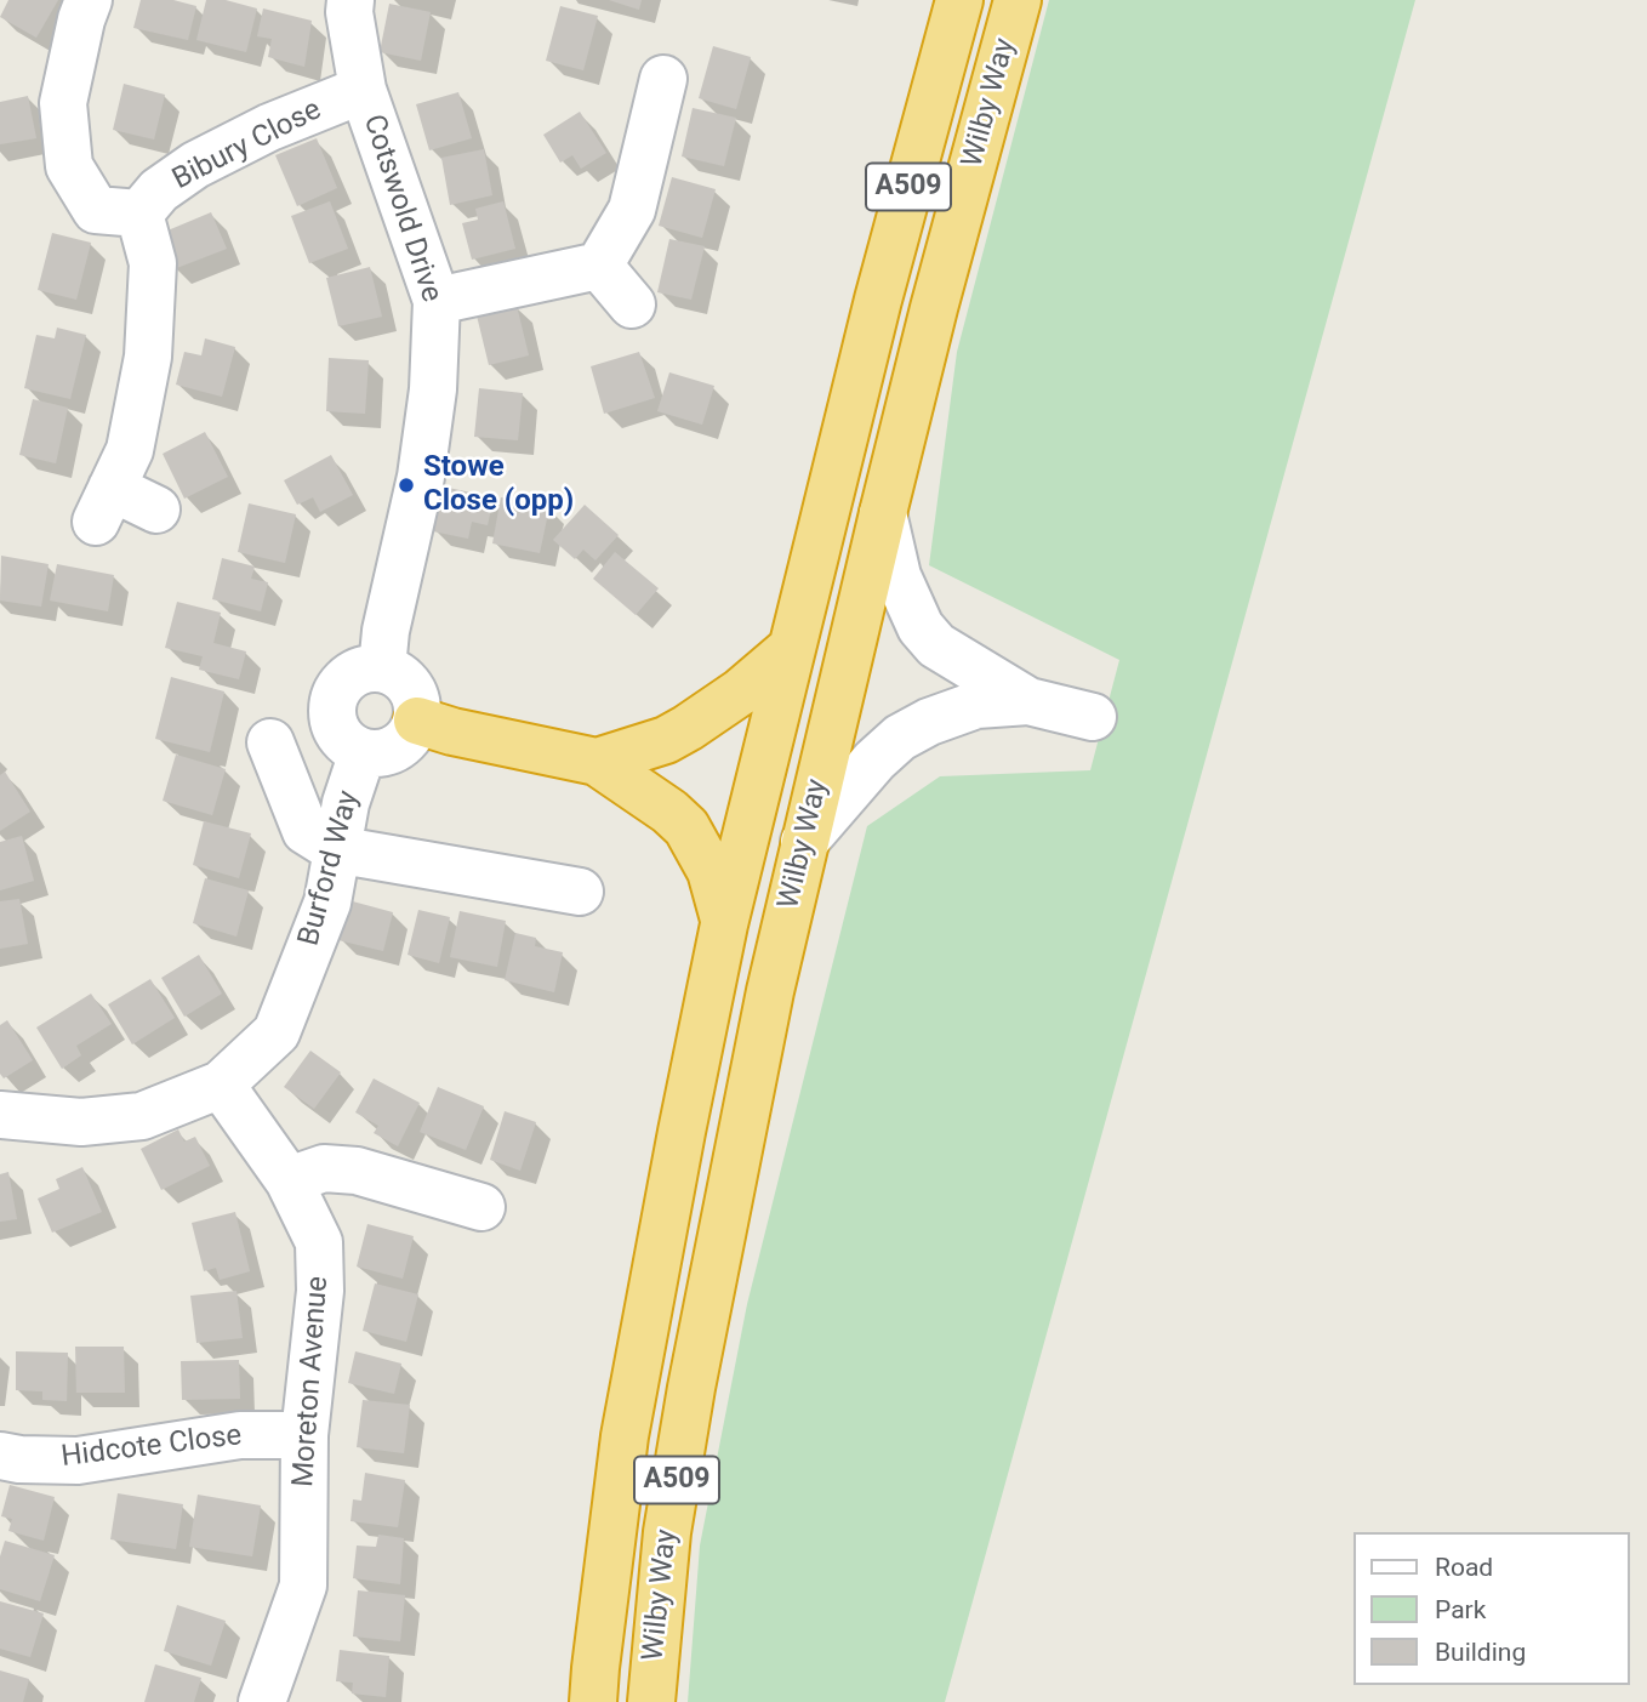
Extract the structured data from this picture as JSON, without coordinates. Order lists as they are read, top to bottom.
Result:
{
  "streets": {
    "highway": ["Wilby Way", "A509"],
    "street": [
      "Bibury Close",
      "Cotswold Drive",
      "Burford Way",
      "Moreton Avenue",
      "Hidcote Close"
    ]
  },
  "crossings": [
    ["Bibury Close", "Cotswold Drive"],
    ["Cotswold Drive", "Burford Way"],
    ["Burford Way", "Moreton Avenue"],
    ["Moreton Avenue", "Hidcote Close"]
  ],
  "places": ["Stowe Close (opp)"],
  "legend": ["Road", "Park", "Building"]
}
